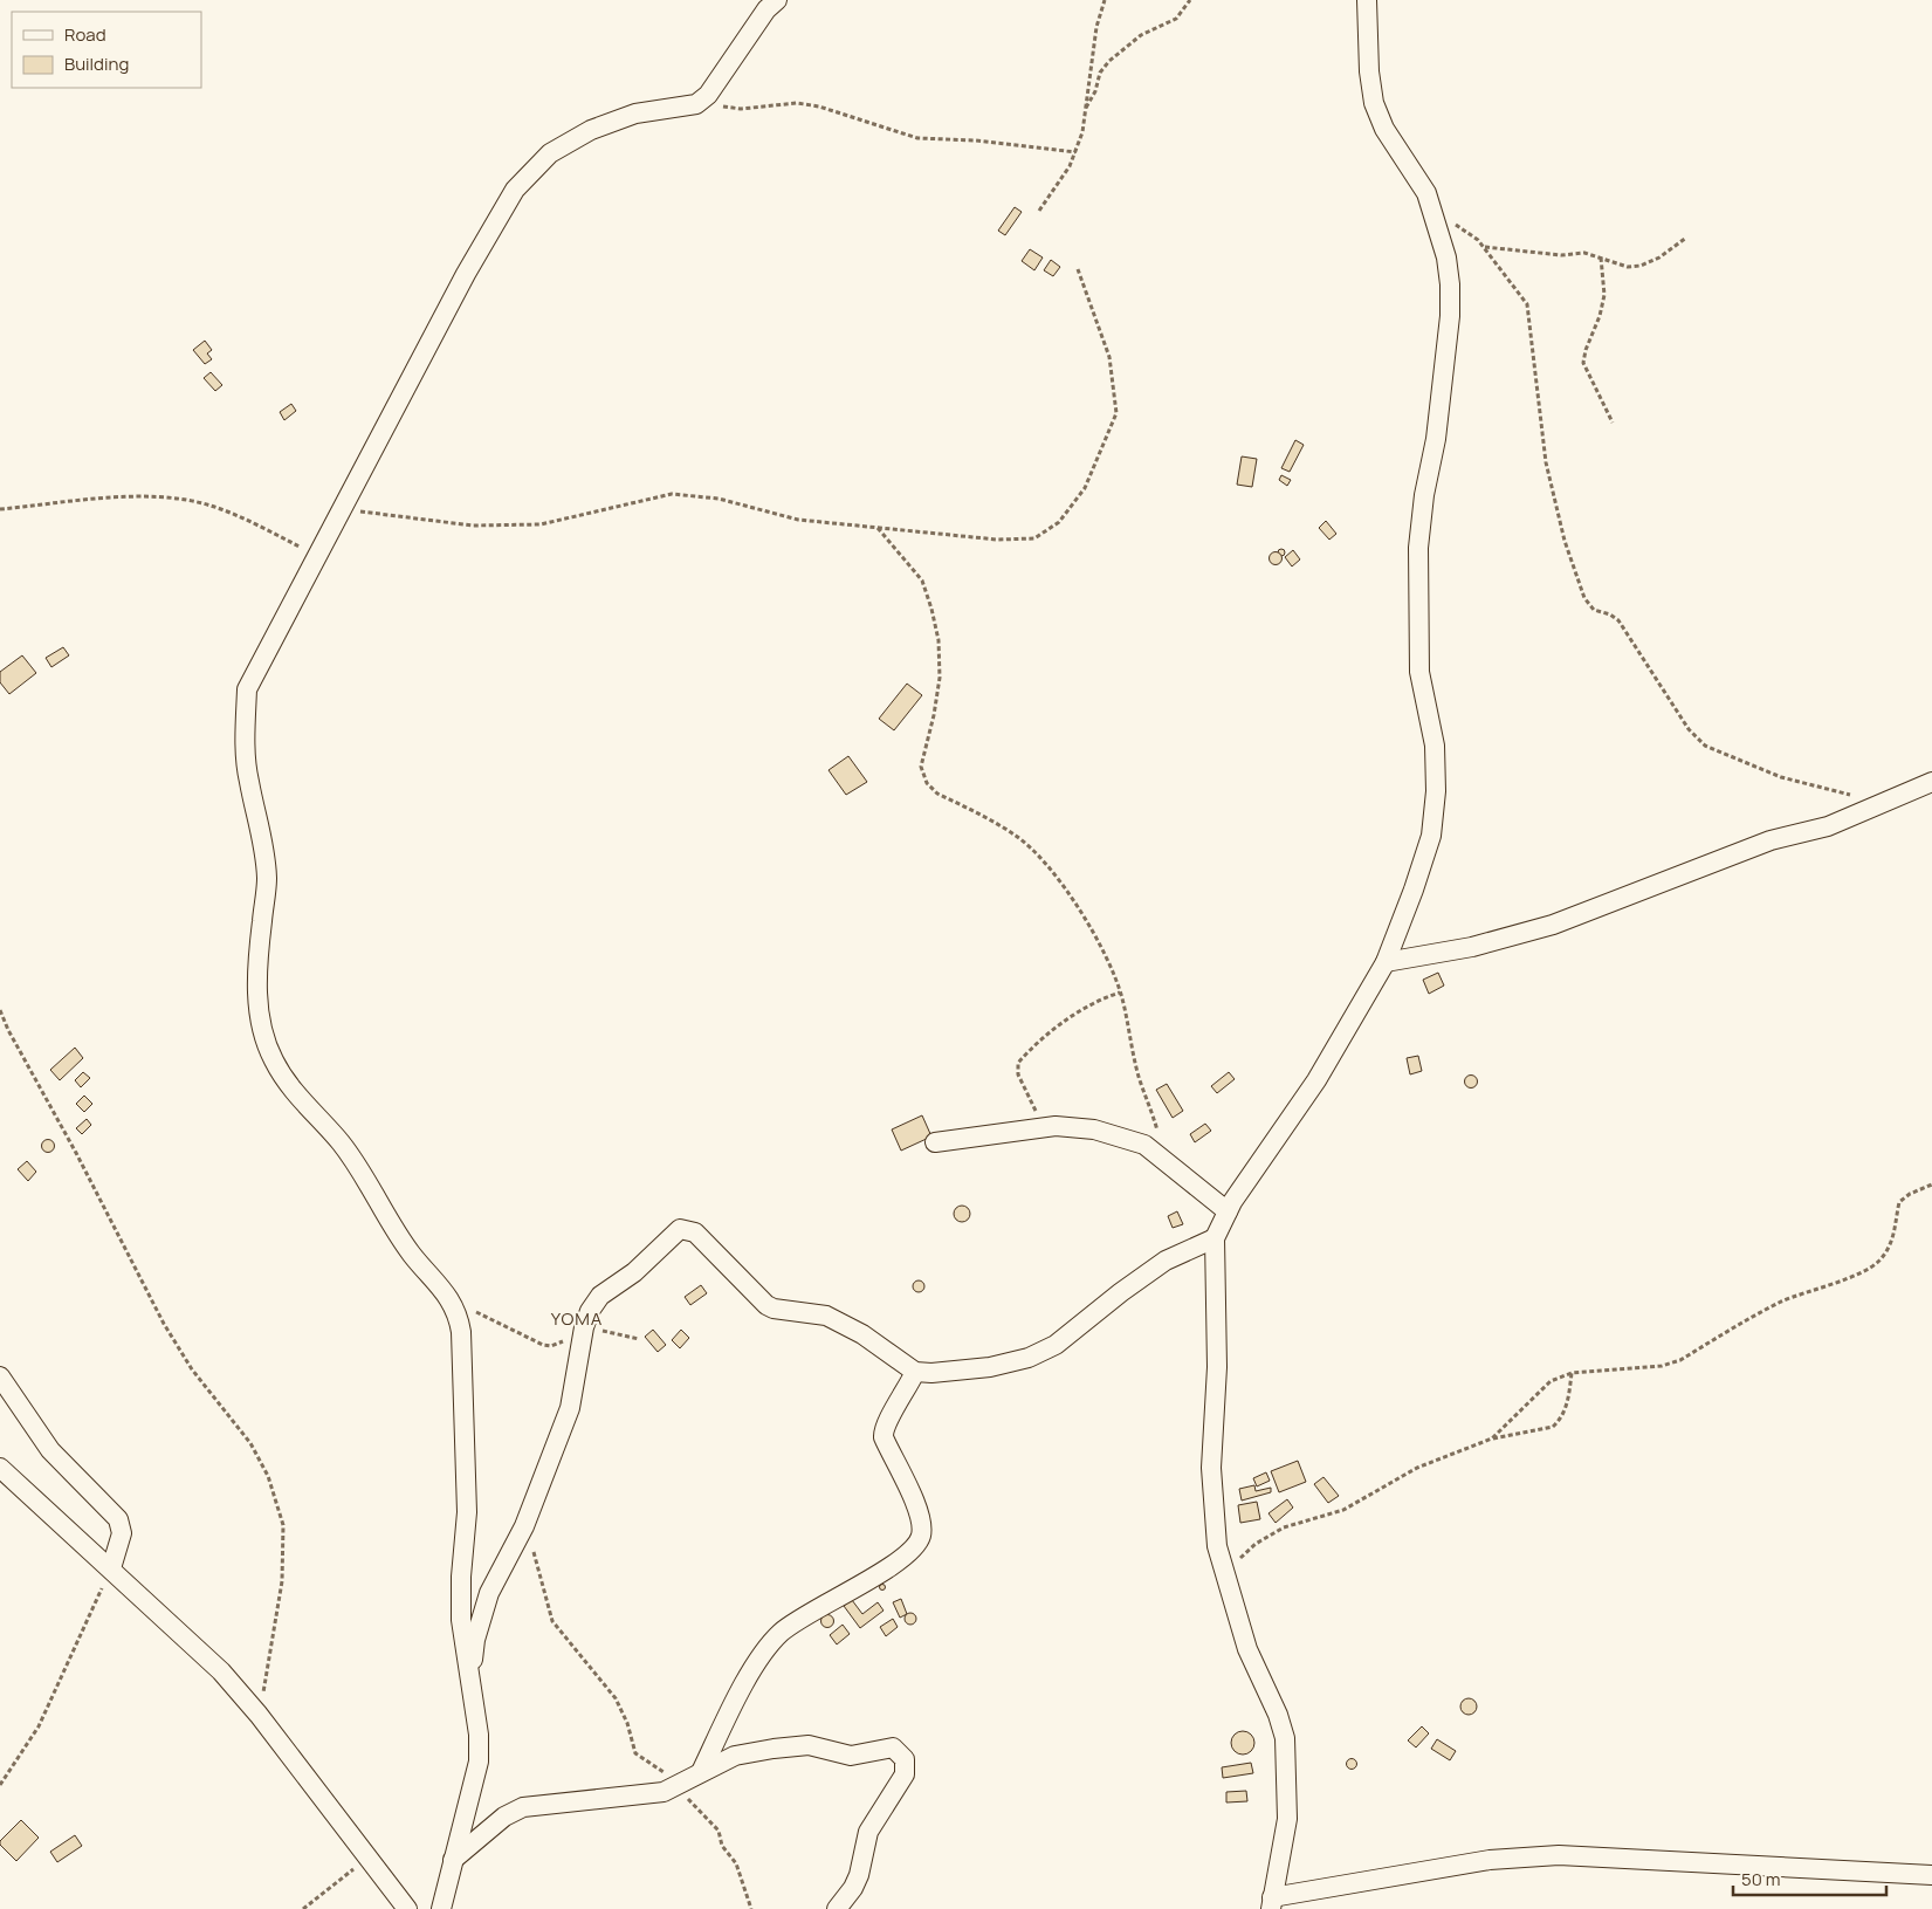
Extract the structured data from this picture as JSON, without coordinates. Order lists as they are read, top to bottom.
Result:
{
  "districts": ["YOMA"],
  "legend": ["Road", "Building"],
  "scale_bar": "50 m"
}
